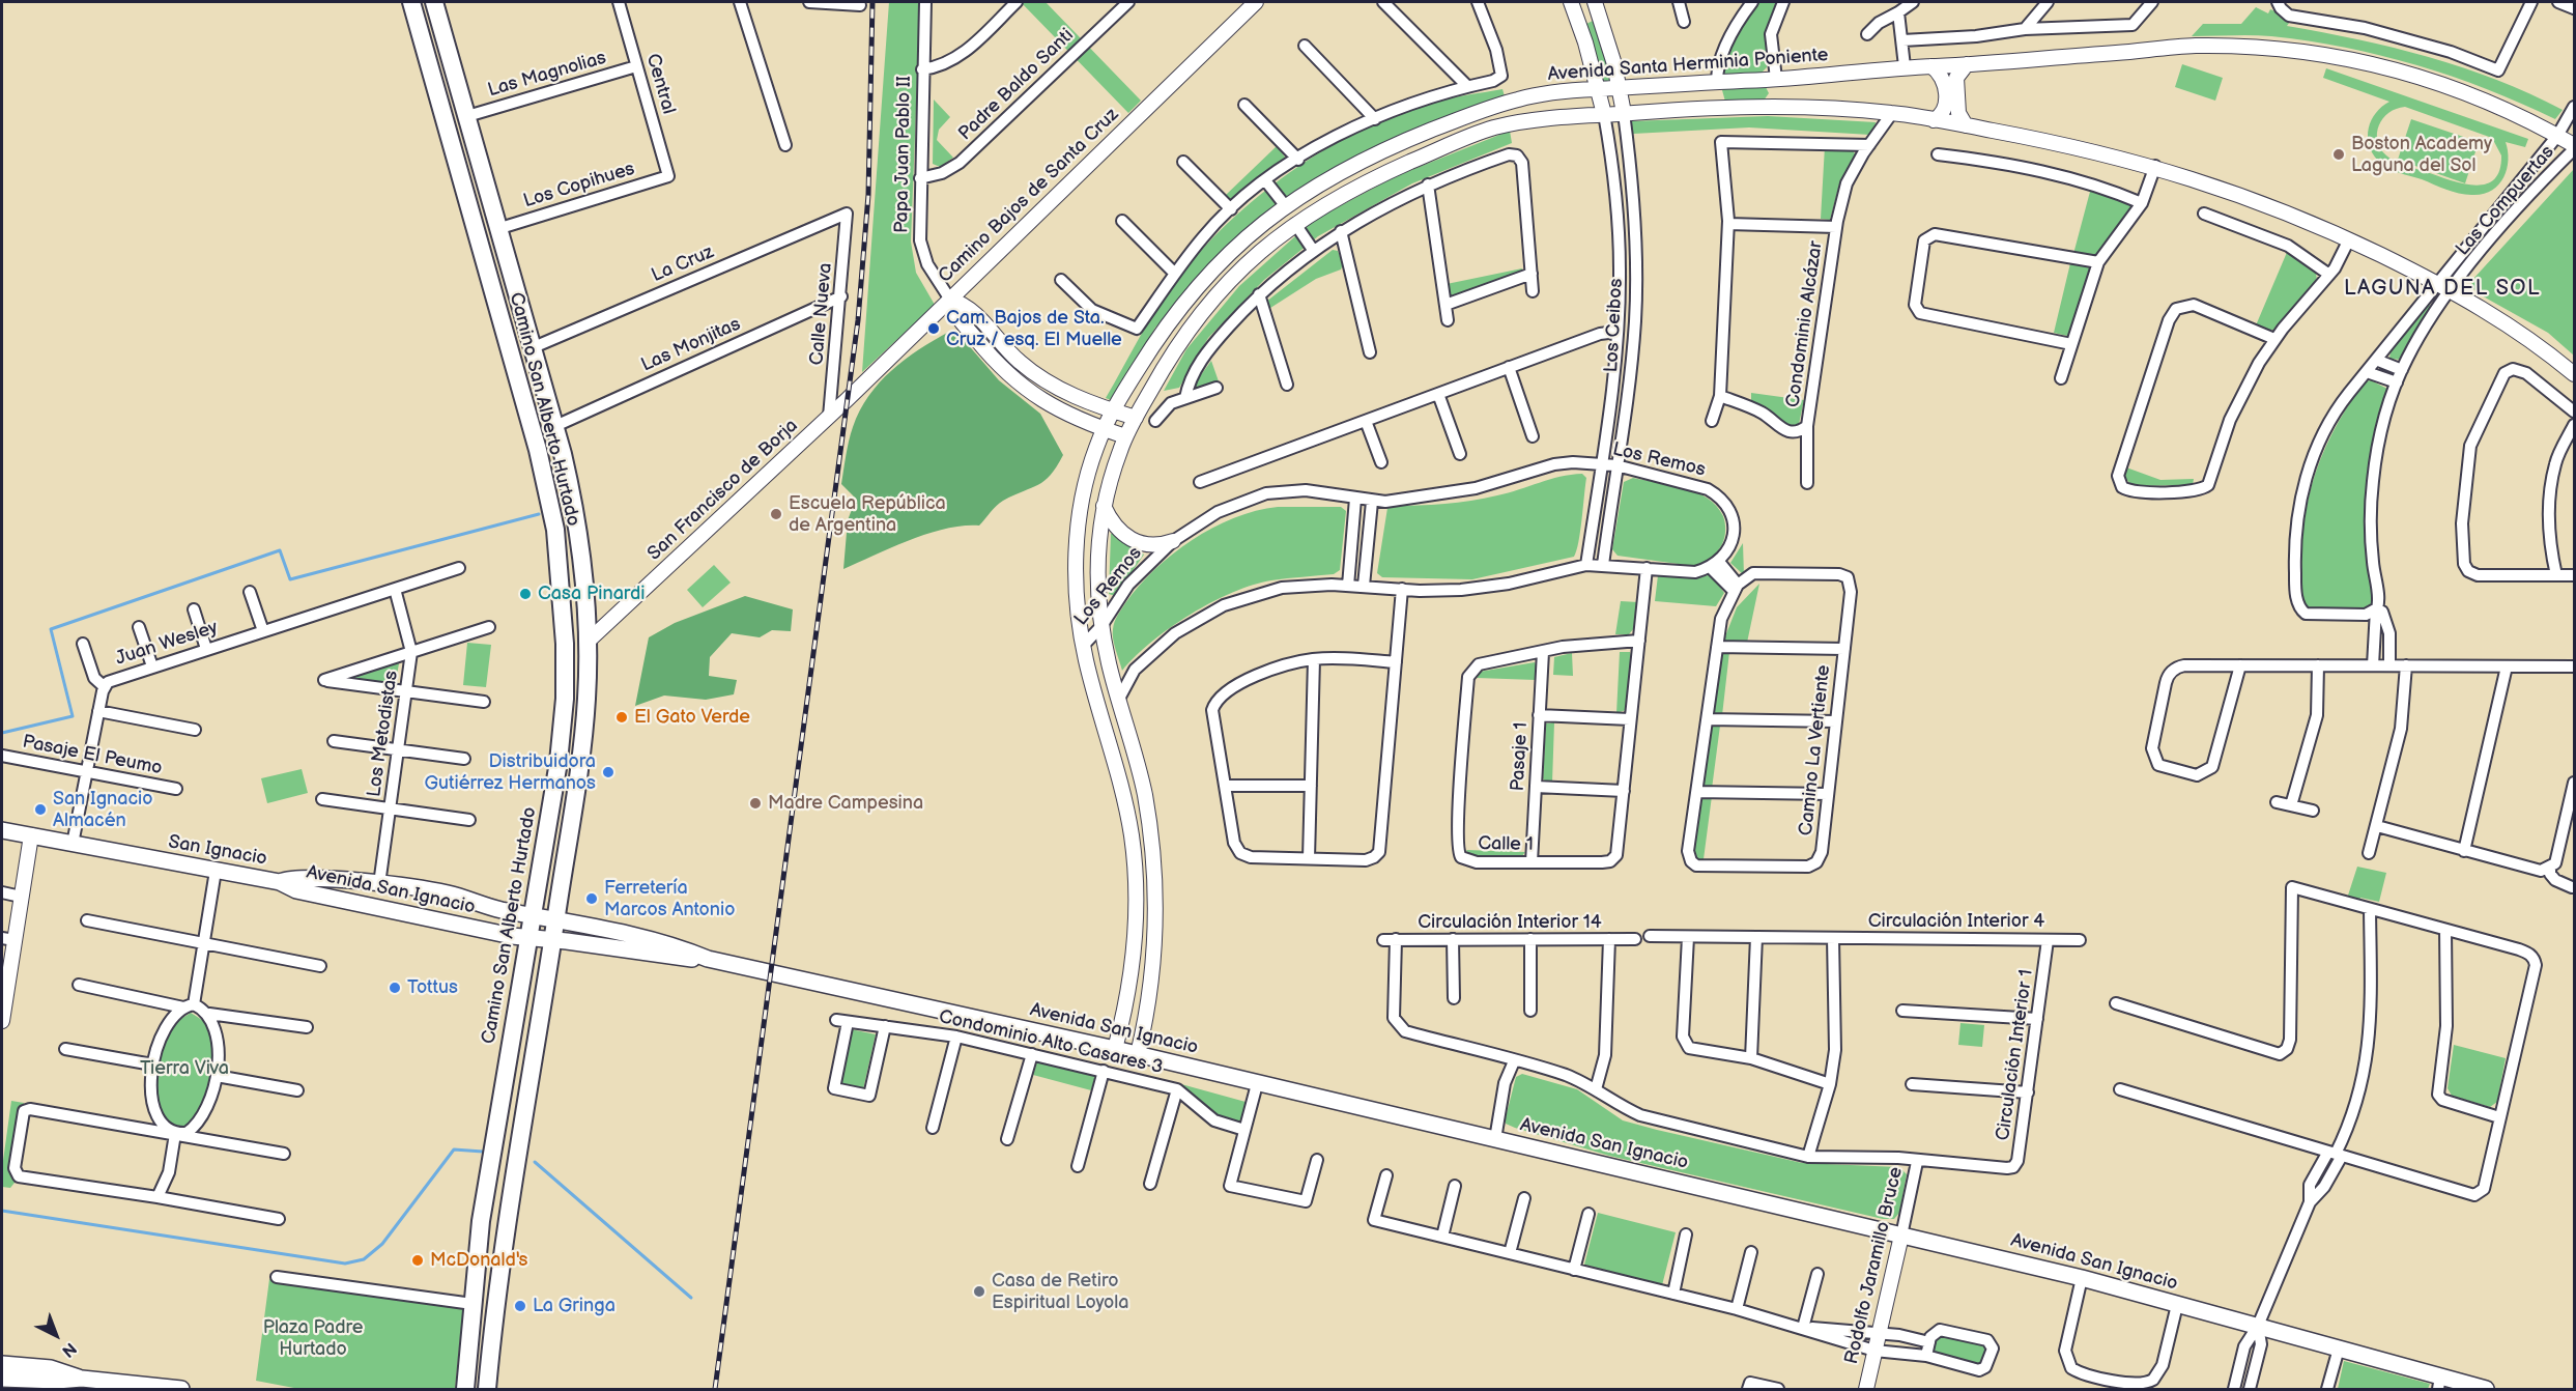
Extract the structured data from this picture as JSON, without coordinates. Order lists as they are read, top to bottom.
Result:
{
  "streets": {
    "main road": ["Camino San Alberto Hurtado", "San Ignacio", "Avenida San Ignacio"],
    "street": [
      "Avenida Santa Herminia Poniente",
      "Las Magnolias",
      "Central",
      "Padre Baldo Santi",
      "Papa Juan Pablo II",
      "Los Copihues",
      "Camino Bajos de Santa Cruz",
      "Las Compuertas",
      "La Cruz",
      "Calle Nueva",
      "Condominio Alcázar",
      "Los Ceibos",
      "Las Monjitas",
      "Los Remos",
      "San Francisco de Borja",
      "Juan Wesley",
      "Los Metodistas",
      "Camino La Vertiente",
      "Pasaje El Peumo",
      "Pasaje 1",
      "Calle 1",
      "Circulación Interior 4",
      "Circulación Interior 14",
      "Condominio Alto Casares 3",
      "Circulación Interior 1",
      "Rodolfo Jaramillo Bruce"
    ]
  },
  "crossings": [
    ["Avenida Santa Herminia Poniente", "Las Compuertas"],
    ["Avenida Santa Herminia Poniente", "Los Ceibos"],
    ["Avenida Santa Herminia Poniente", "Los Remos"],
    ["Avenida Santa Herminia Poniente", "Avenida San Ignacio"],
    ["Las Magnolias", "Central"],
    ["Las Magnolias", "Camino San Alberto Hurtado"],
    ["Central", "Los Copihues"],
    ["Padre Baldo Santi", "Papa Juan Pablo II"],
    ["Papa Juan Pablo II", "Camino Bajos de Santa Cruz"],
    ["Los Copihues", "Camino San Alberto Hurtado"],
    ["Camino Bajos de Santa Cruz", "Calle Nueva"],
    ["Camino Bajos de Santa Cruz", "San Francisco de Borja"],
    ["La Cruz", "Calle Nueva"],
    ["La Cruz", "Camino San Alberto Hurtado"],
    ["Calle Nueva", "Las Monjitas"],
    ["Calle Nueva", "San Francisco de Borja"],
    ["Los Ceibos", "Los Remos"],
    ["Las Monjitas", "Camino San Alberto Hurtado"],
    ["Camino San Alberto Hurtado", "San Francisco de Borja"],
    ["Camino San Alberto Hurtado", "Avenida San Ignacio"],
    ["Juan Wesley", "Los Metodistas"],
    ["Juan Wesley", "Pasaje El Peumo"],
    ["Juan Wesley", "San Ignacio"],
    ["Los Metodistas", "Avenida San Ignacio"],
    ["Pasaje 1", "Calle 1"],
    ["San Ignacio", "Avenida San Ignacio"],
    ["Avenida San Ignacio", "Rodolfo Jaramillo Bruce"],
    ["Circulación Interior 4", "Circulación Interior 1"],
    ["Circulación Interior 14", "Rodolfo Jaramillo Bruce"],
    ["Circulación Interior 1", "Rodolfo Jaramillo Bruce"]
  ],
  "districts": ["LAGUNA DEL SOL"],
  "parks": ["Tierra Viva", "Plaza Padre Hurtado"],
  "places": [
    "Boston Academy Laguna del Sol",
    "Cam. Bajos de Sta. Cruz / esq. El Muelle",
    "Escuela República de Argentina",
    "Casa Pinardi",
    "El Gato Verde",
    "Distribuidora Gutiérrez Hermanos",
    "Madre Campesina",
    "San Ignacio Almacén",
    "Ferretería Marcos Antonio",
    "Tottus",
    "McDonald's",
    "Casa de Retiro Espiritual Loyola",
    "La Gringa"
  ],
  "north": "bottom right"
}
